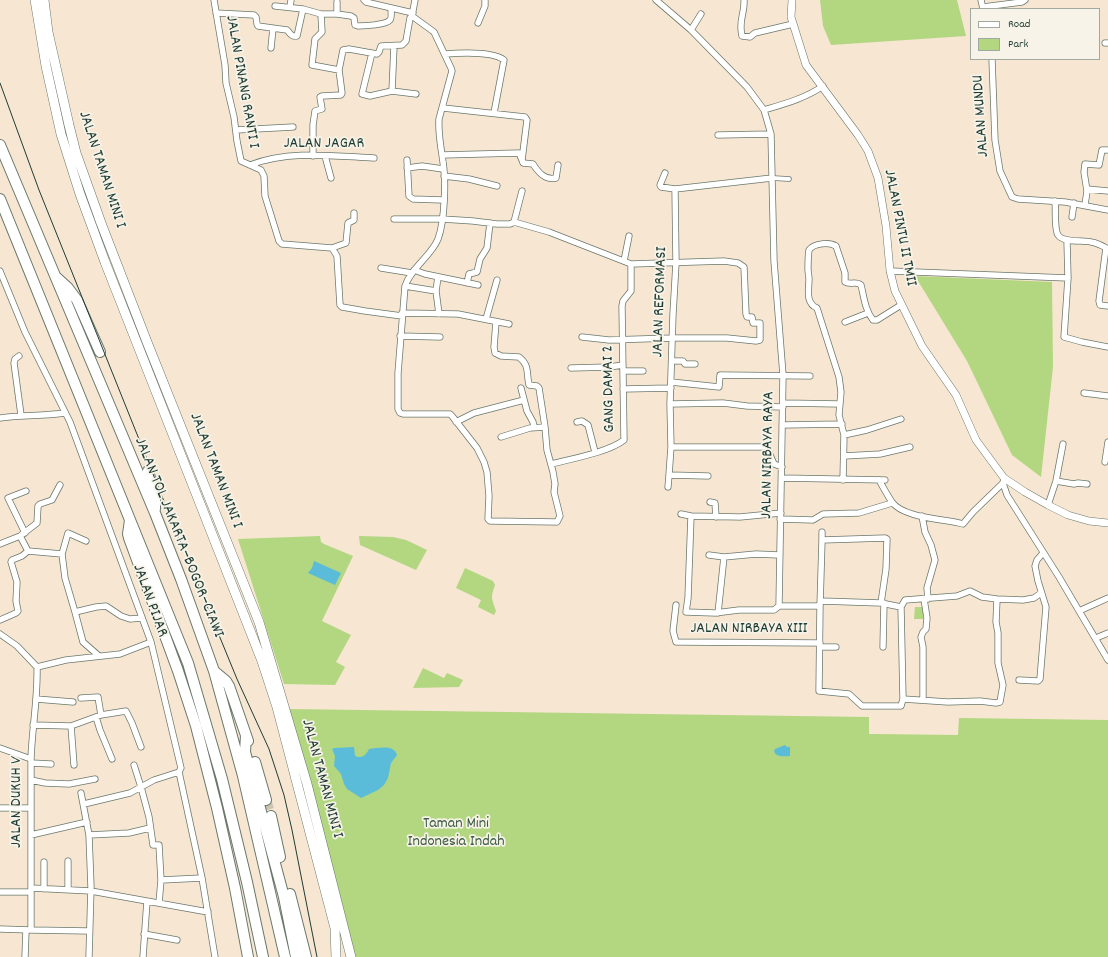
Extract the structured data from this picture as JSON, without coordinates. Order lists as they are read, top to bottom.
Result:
{
  "streets": {
    "highway": ["JALAN TOL JAKARTA–BOGOR–CIAWI"],
    "main road": ["JALAN TAMAN MINI I"],
    "street": [
      "JALAN PINANG RANTI I",
      "JALAN MUNDU",
      "JALAN JAGAR",
      "JALAN PINTU II TMII",
      "JALAN REFORMASI",
      "GANG DAMAI 2",
      "JALAN NIRBAYA RAYA",
      "JALAN PIJAR",
      "JALAN NIRBAYA XIII",
      "JALAN DUKUH V"
    ]
  },
  "crossings": [
    ["JALAN PINANG RANTI I", "JALAN JAGAR"]
  ],
  "parks": ["Taman Mini Indonesia Indah"],
  "legend": ["Road", "Park"]
}
